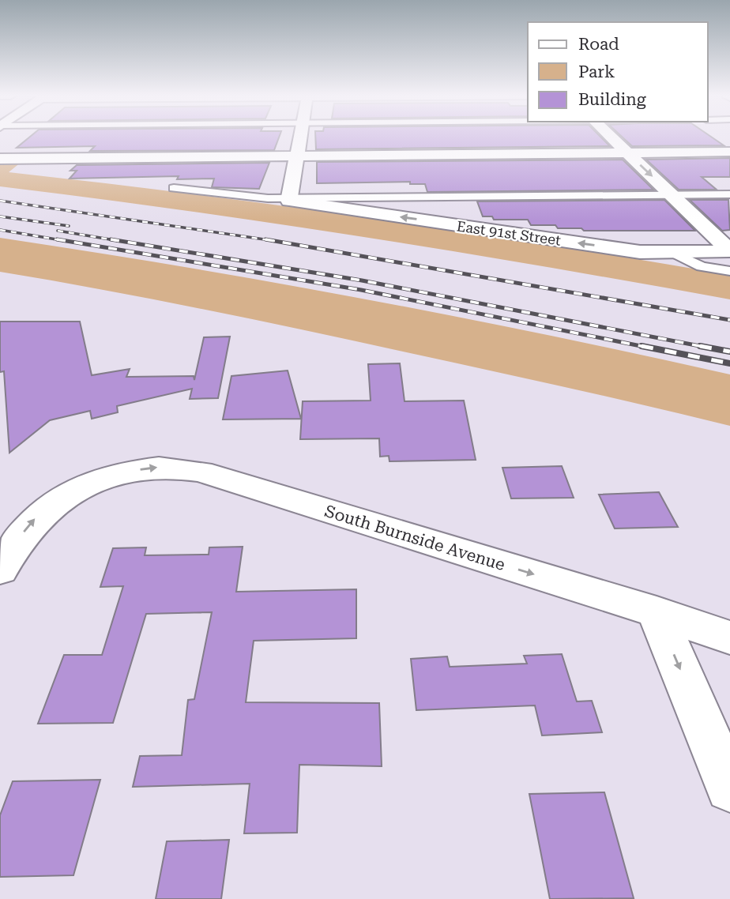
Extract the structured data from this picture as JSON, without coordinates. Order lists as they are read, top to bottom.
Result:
{
  "streets": {
    "street": ["East 91st Street", "South Burnside Avenue"]
  },
  "one_way": ["South Burnside Avenue"],
  "legend": ["Road", "Park", "Building"]
}
